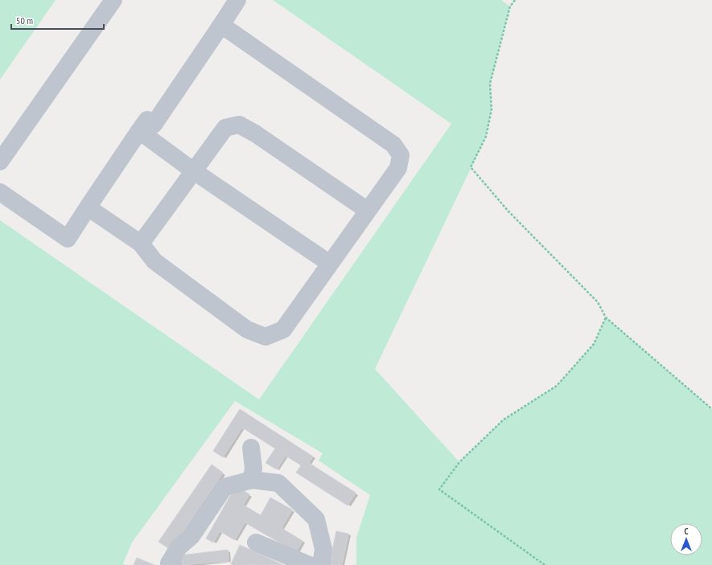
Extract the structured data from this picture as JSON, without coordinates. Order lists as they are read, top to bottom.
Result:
{
  "scale_bar": "50 m",
  "north": "top"
}
